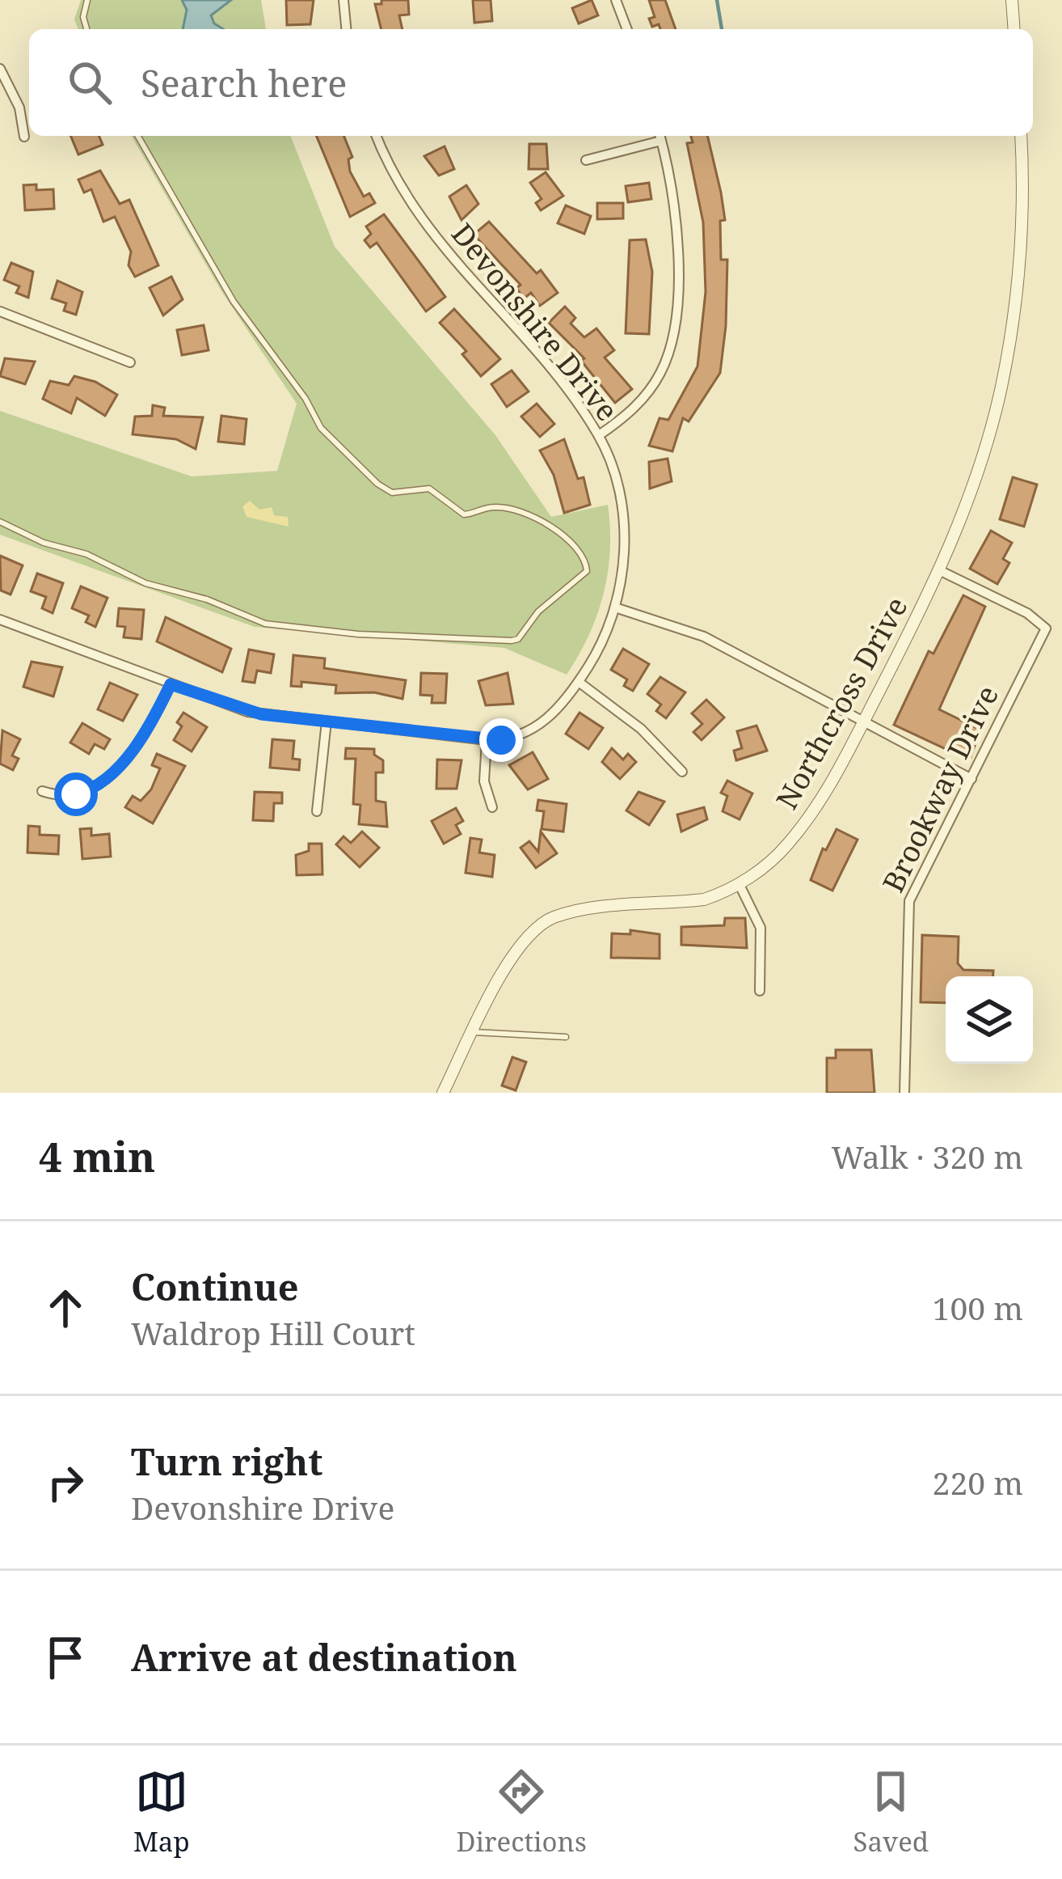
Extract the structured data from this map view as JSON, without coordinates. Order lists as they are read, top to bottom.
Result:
{
  "streets": {
    "street": ["Devonshire Drive", "Northcross Drive", "Brookway Drive"]
  },
  "crossings": [
    ["Northcross Drive", "Brookway Drive"]
  ],
  "page": {
    "search": "Search here",
    "heading": ["4 min", "Walk · 320 m"],
    "list": [
      ["Continue", "Waldrop Hill Court", "100 m"],
      ["Turn right", "Devonshire Drive", "220 m"],
      "Arrive at destination"
    ],
    "nav": ["Map", "Directions", "Saved"]
  }
}
